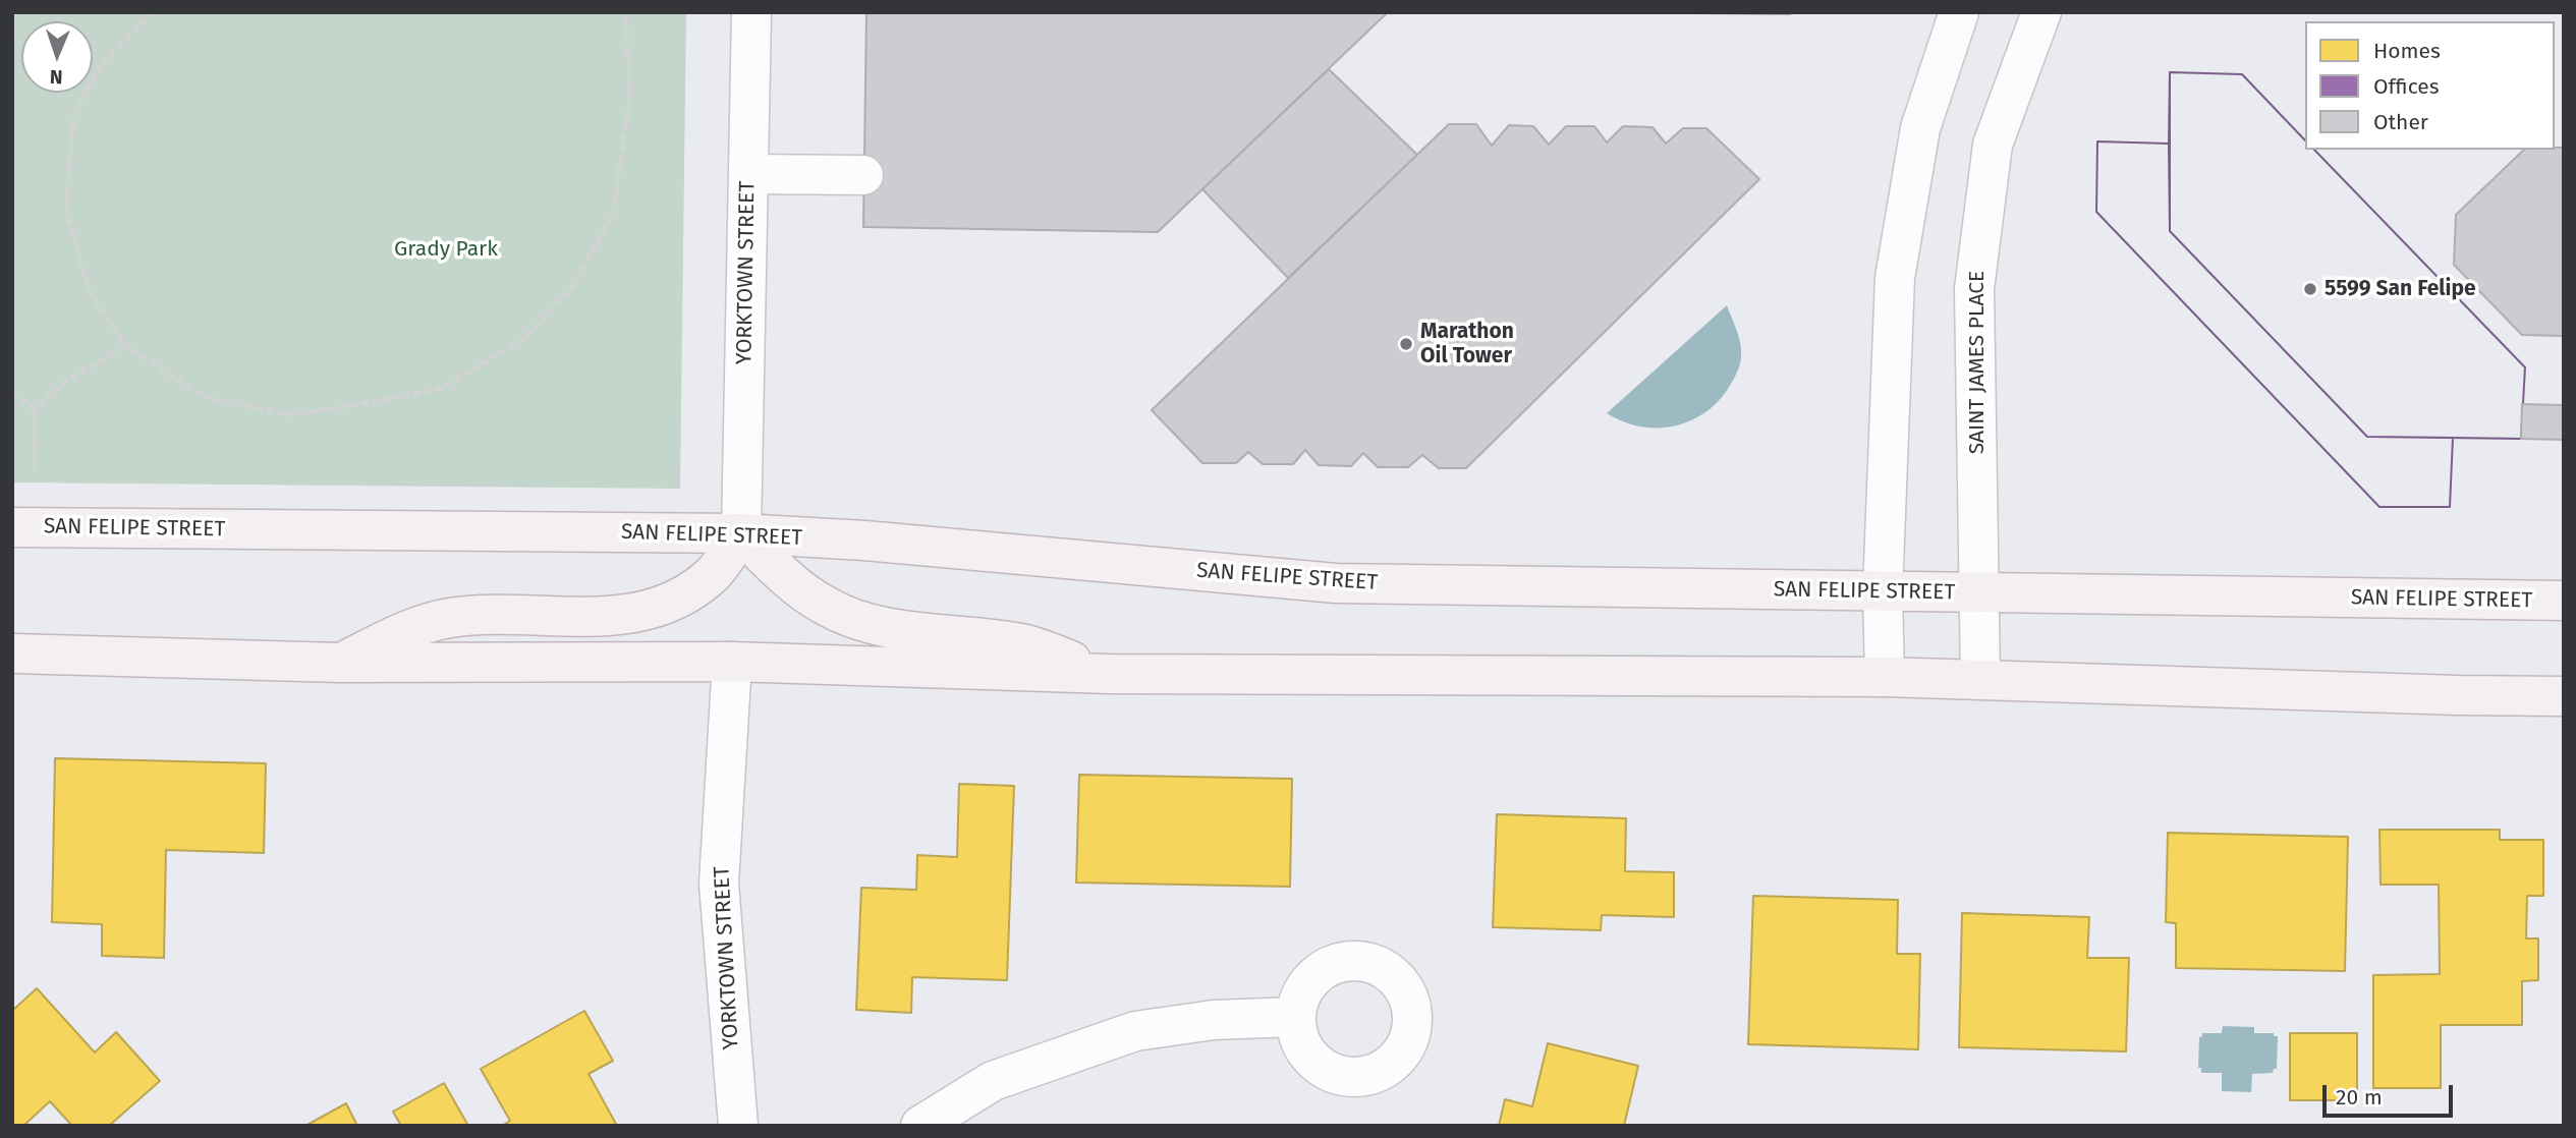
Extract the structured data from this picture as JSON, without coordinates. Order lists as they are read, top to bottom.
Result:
{
  "streets": {
    "main road": ["SAN FELIPE STREET"],
    "street": ["YORKTOWN STREET", "SAINT JAMES PLACE"]
  },
  "crossings": [
    ["YORKTOWN STREET", "SAN FELIPE STREET"],
    ["SAINT JAMES PLACE", "SAN FELIPE STREET"]
  ],
  "parks": ["Grady Park"],
  "places": ["5599 San Felipe", "Marathon Oil Tower"],
  "legend": ["Homes", "Offices", "Other"],
  "scale_bar": "20 m",
  "north": "bottom"
}
